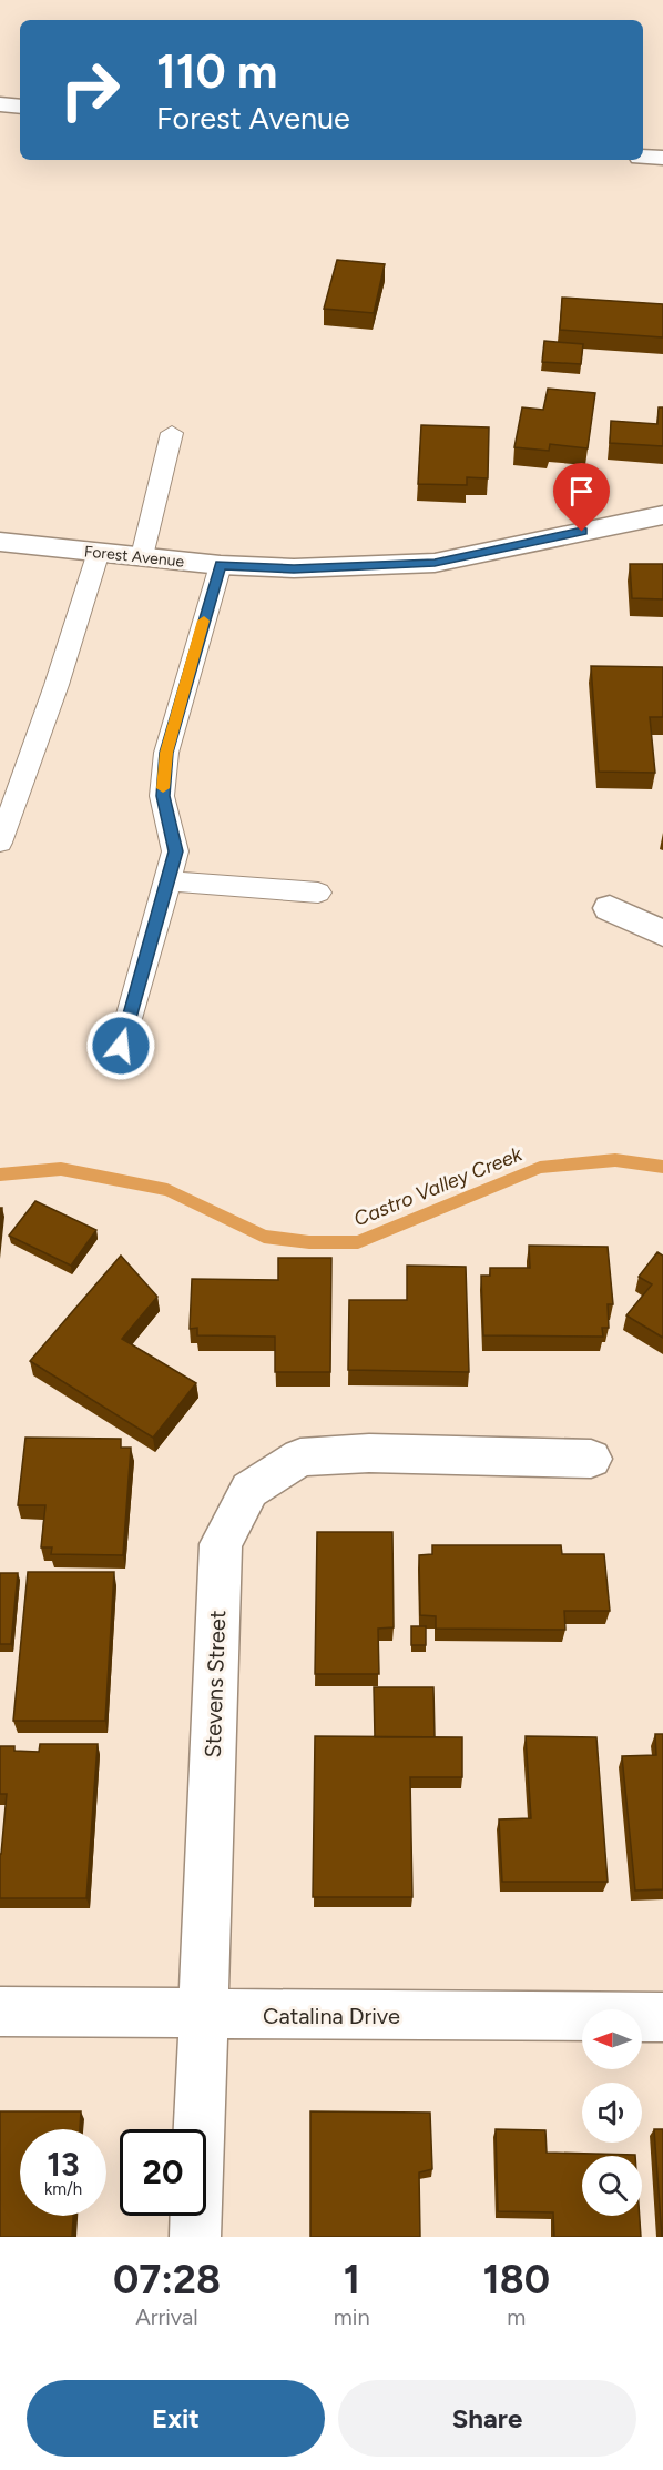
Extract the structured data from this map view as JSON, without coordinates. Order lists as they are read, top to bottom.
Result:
{
  "streets": {
    "street": ["Forest Avenue", "Stevens Street", "Catalina Drive"]
  },
  "crossings": [
    ["Stevens Street", "Catalina Drive"]
  ],
  "water": ["Castro Valley Creek"],
  "north": "left",
  "page": {
    "turn": ["110 m", "Forest Avenue"],
    "speed": "13 km/h",
    "limit": "20",
    "eta": [
      "07:28",
      "Arrival",
      "1",
      "min",
      "180",
      "m"
    ],
    "buttons": ["Exit", "Share"]
  }
}
